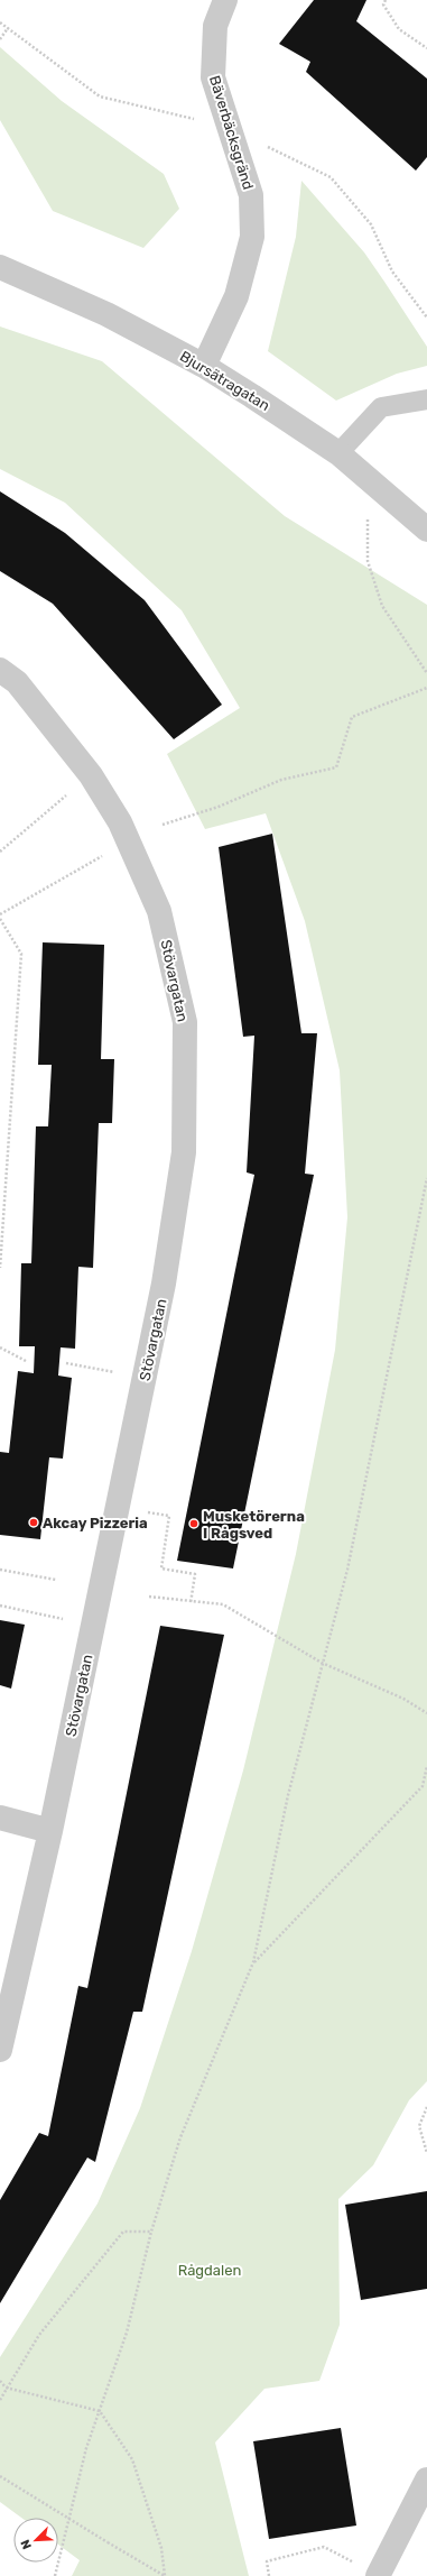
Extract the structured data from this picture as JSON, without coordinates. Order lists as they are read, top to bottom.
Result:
{
  "streets": {
    "street": ["Bäverbäcksgränd", "Bjursätragatan", "Stövargatan"]
  },
  "crossings": [
    ["Bäverbäcksgränd", "Bjursätragatan"]
  ],
  "parks": ["Rågdalen"],
  "places": ["Akcay Pizzeria", "Musketörerna I Rågsved"],
  "north": "bottom left"
}
